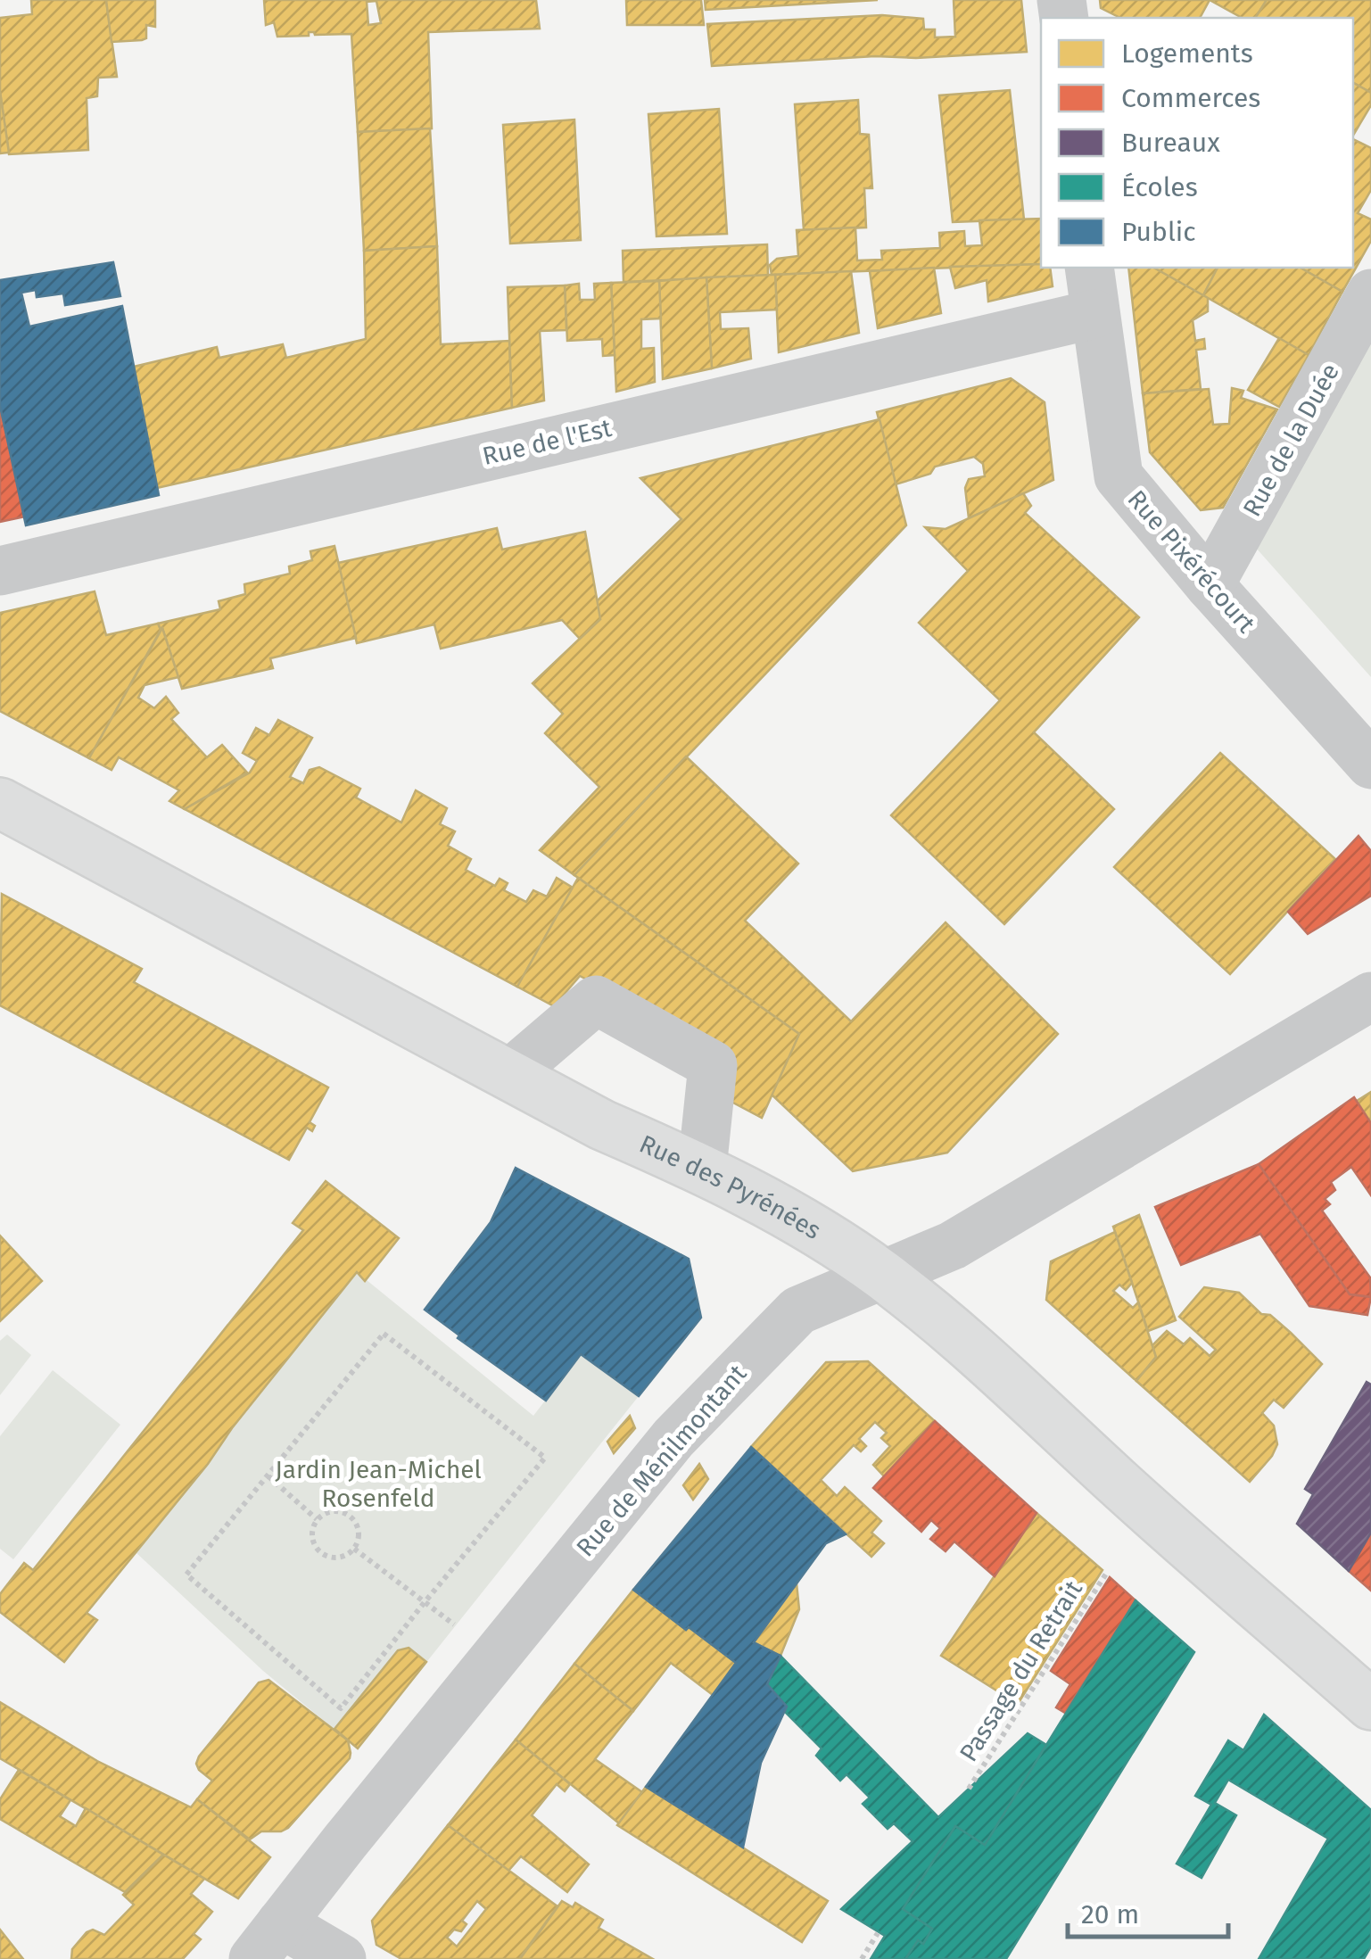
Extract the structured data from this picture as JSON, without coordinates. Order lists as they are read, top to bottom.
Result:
{
  "streets": {
    "main road": ["Rue des Pyrénées"],
    "street": [
      "Rue de la Duée",
      "Rue de l'Est",
      "Rue Pixérécourt",
      "Rue de Ménilmontant"
    ],
    "path": ["Passage du Retrait"]
  },
  "crossings": [
    ["Rue de la Duée", "Rue Pixérécourt"],
    ["Rue de l'Est", "Rue Pixérécourt"],
    ["Rue des Pyrénées", "Rue de Ménilmontant"]
  ],
  "parks": ["Jardin Jean-Michel Rosenfeld"],
  "legend": [
    "Logements",
    "Commerces",
    "Bureaux",
    "Écoles",
    "Public"
  ],
  "scale_bar": "20 m"
}
